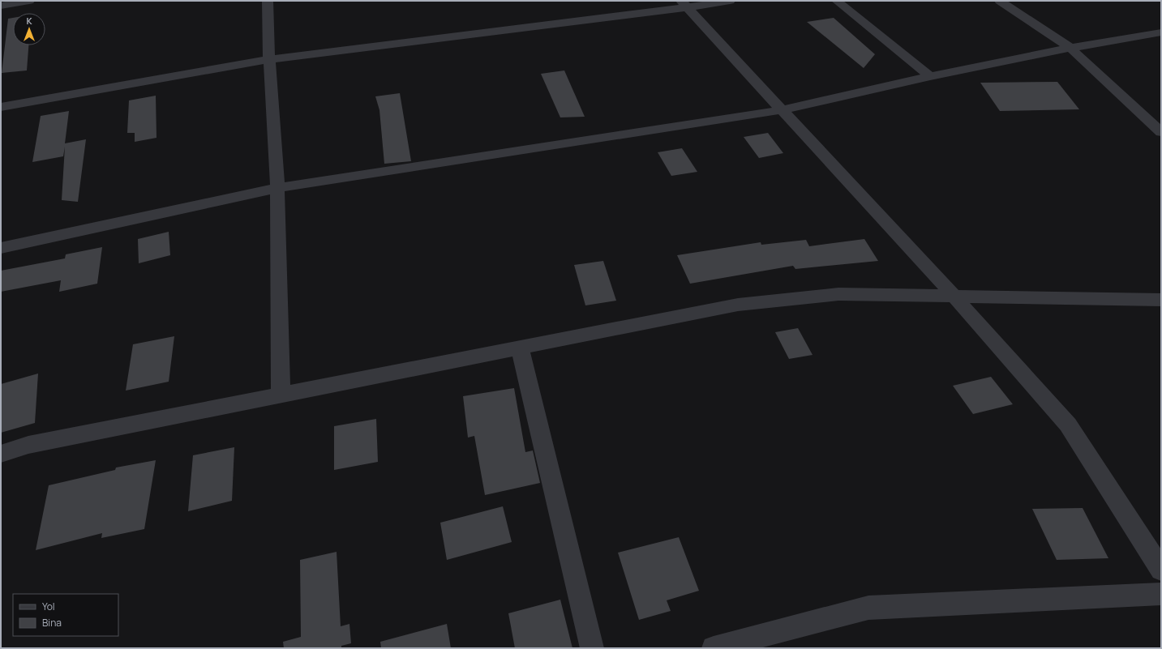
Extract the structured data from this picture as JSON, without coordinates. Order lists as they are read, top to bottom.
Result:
{
  "legend": ["Yol", "Bina"],
  "north": "top"
}
